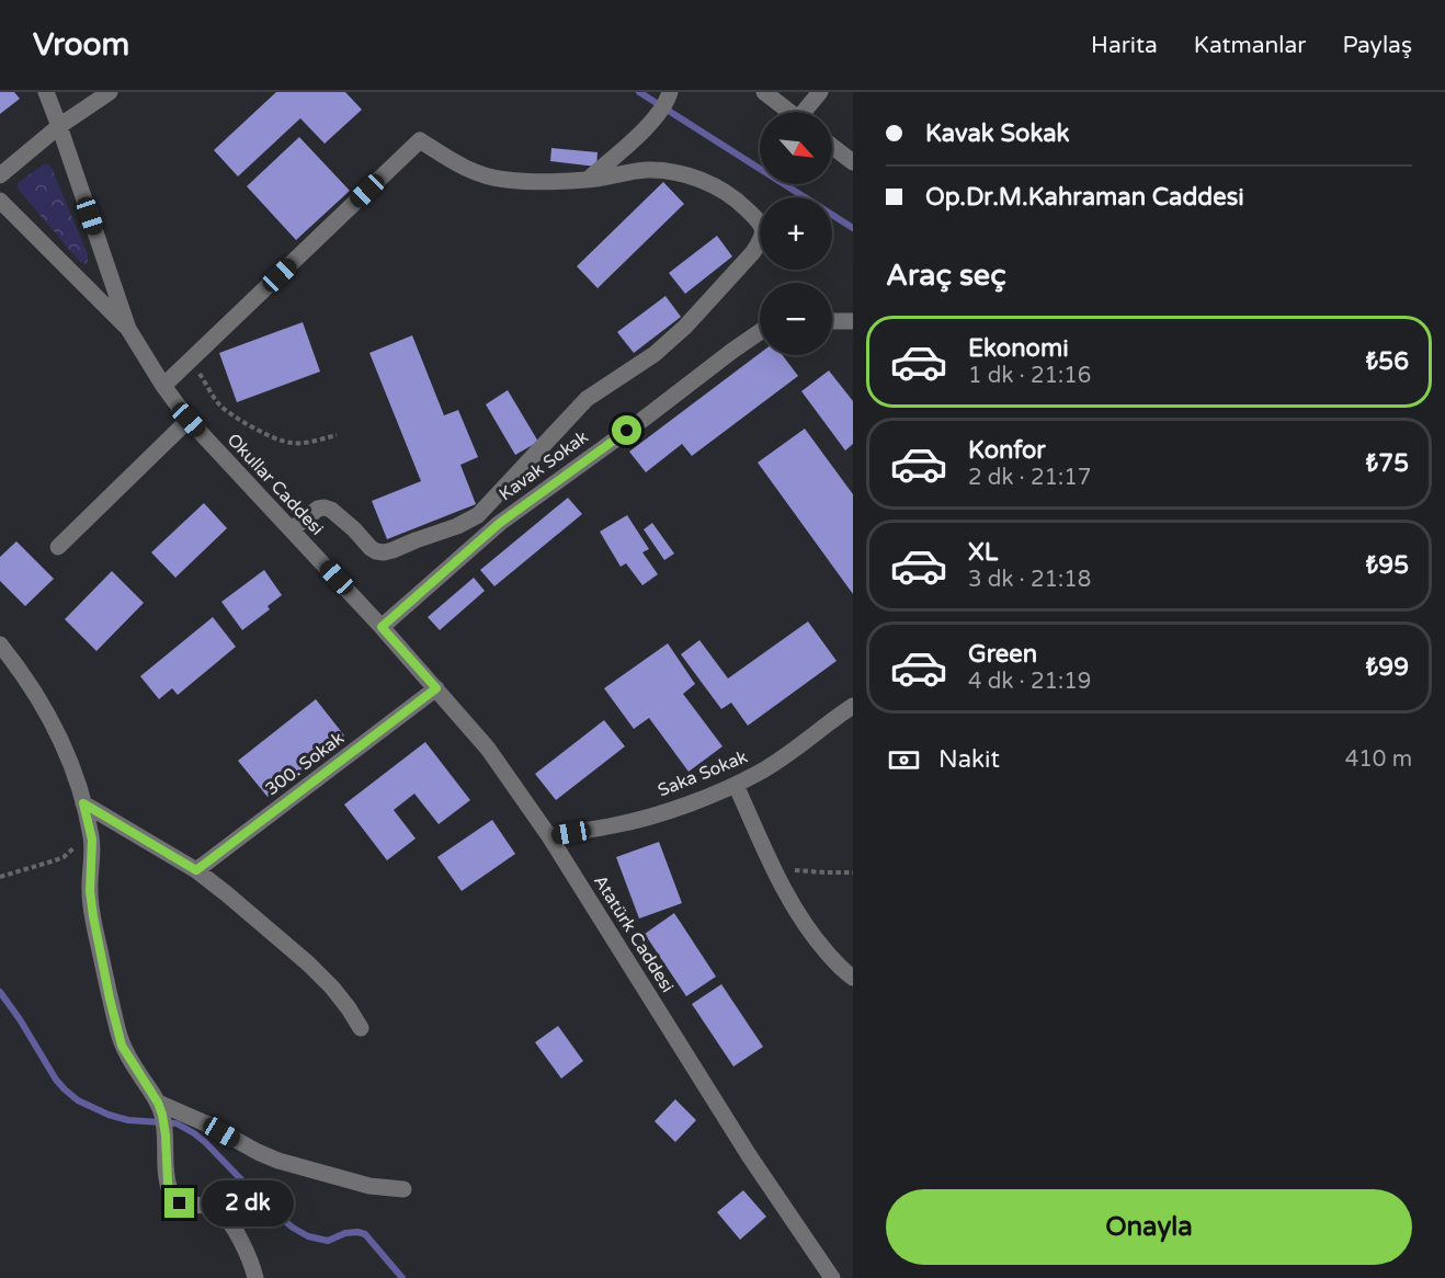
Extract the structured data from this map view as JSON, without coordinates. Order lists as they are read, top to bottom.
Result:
{
  "streets": {
    "street": [
      "Kavak Sokak",
      "Okullar Caddesi",
      "300. Sokak",
      "Saka Sokak",
      "Atatürk Caddesi"
    ]
  },
  "crossings": [
    ["Kavak Sokak", "Okullar Caddesi"],
    ["Kavak Sokak", "Atatürk Caddesi"],
    ["Okullar Caddesi", "Atatürk Caddesi"],
    ["300. Sokak", "Atatürk Caddesi"],
    ["Saka Sokak", "Atatürk Caddesi"]
  ],
  "north": "bottom right",
  "page": {
    "header": "Vroom",
    "nav": ["Harita", "Katmanlar", "Paylaş"],
    "banner": ["Kavak Sokak", "Op.Dr.M.Kahraman Caddesi"],
    "map_buttons": ["+", "−"],
    "heading": "Araç seç",
    "list": [
      {
        "name": "Ekonomi",
        "note": "1 dk · 21:16",
        "value": "₺56"
      },
      {
        "name": "Konfor",
        "note": "2 dk · 21:17",
        "value": "₺75"
      },
      {
        "name": "XL",
        "note": "3 dk · 21:18",
        "value": "₺95"
      },
      {
        "name": "Green",
        "note": "4 dk · 21:19",
        "value": "₺99"
      }
    ],
    "pay": ["Nakit", "410 m"],
    "buttons": "Onayla",
    "bubble": "2 dk"
  }
}
